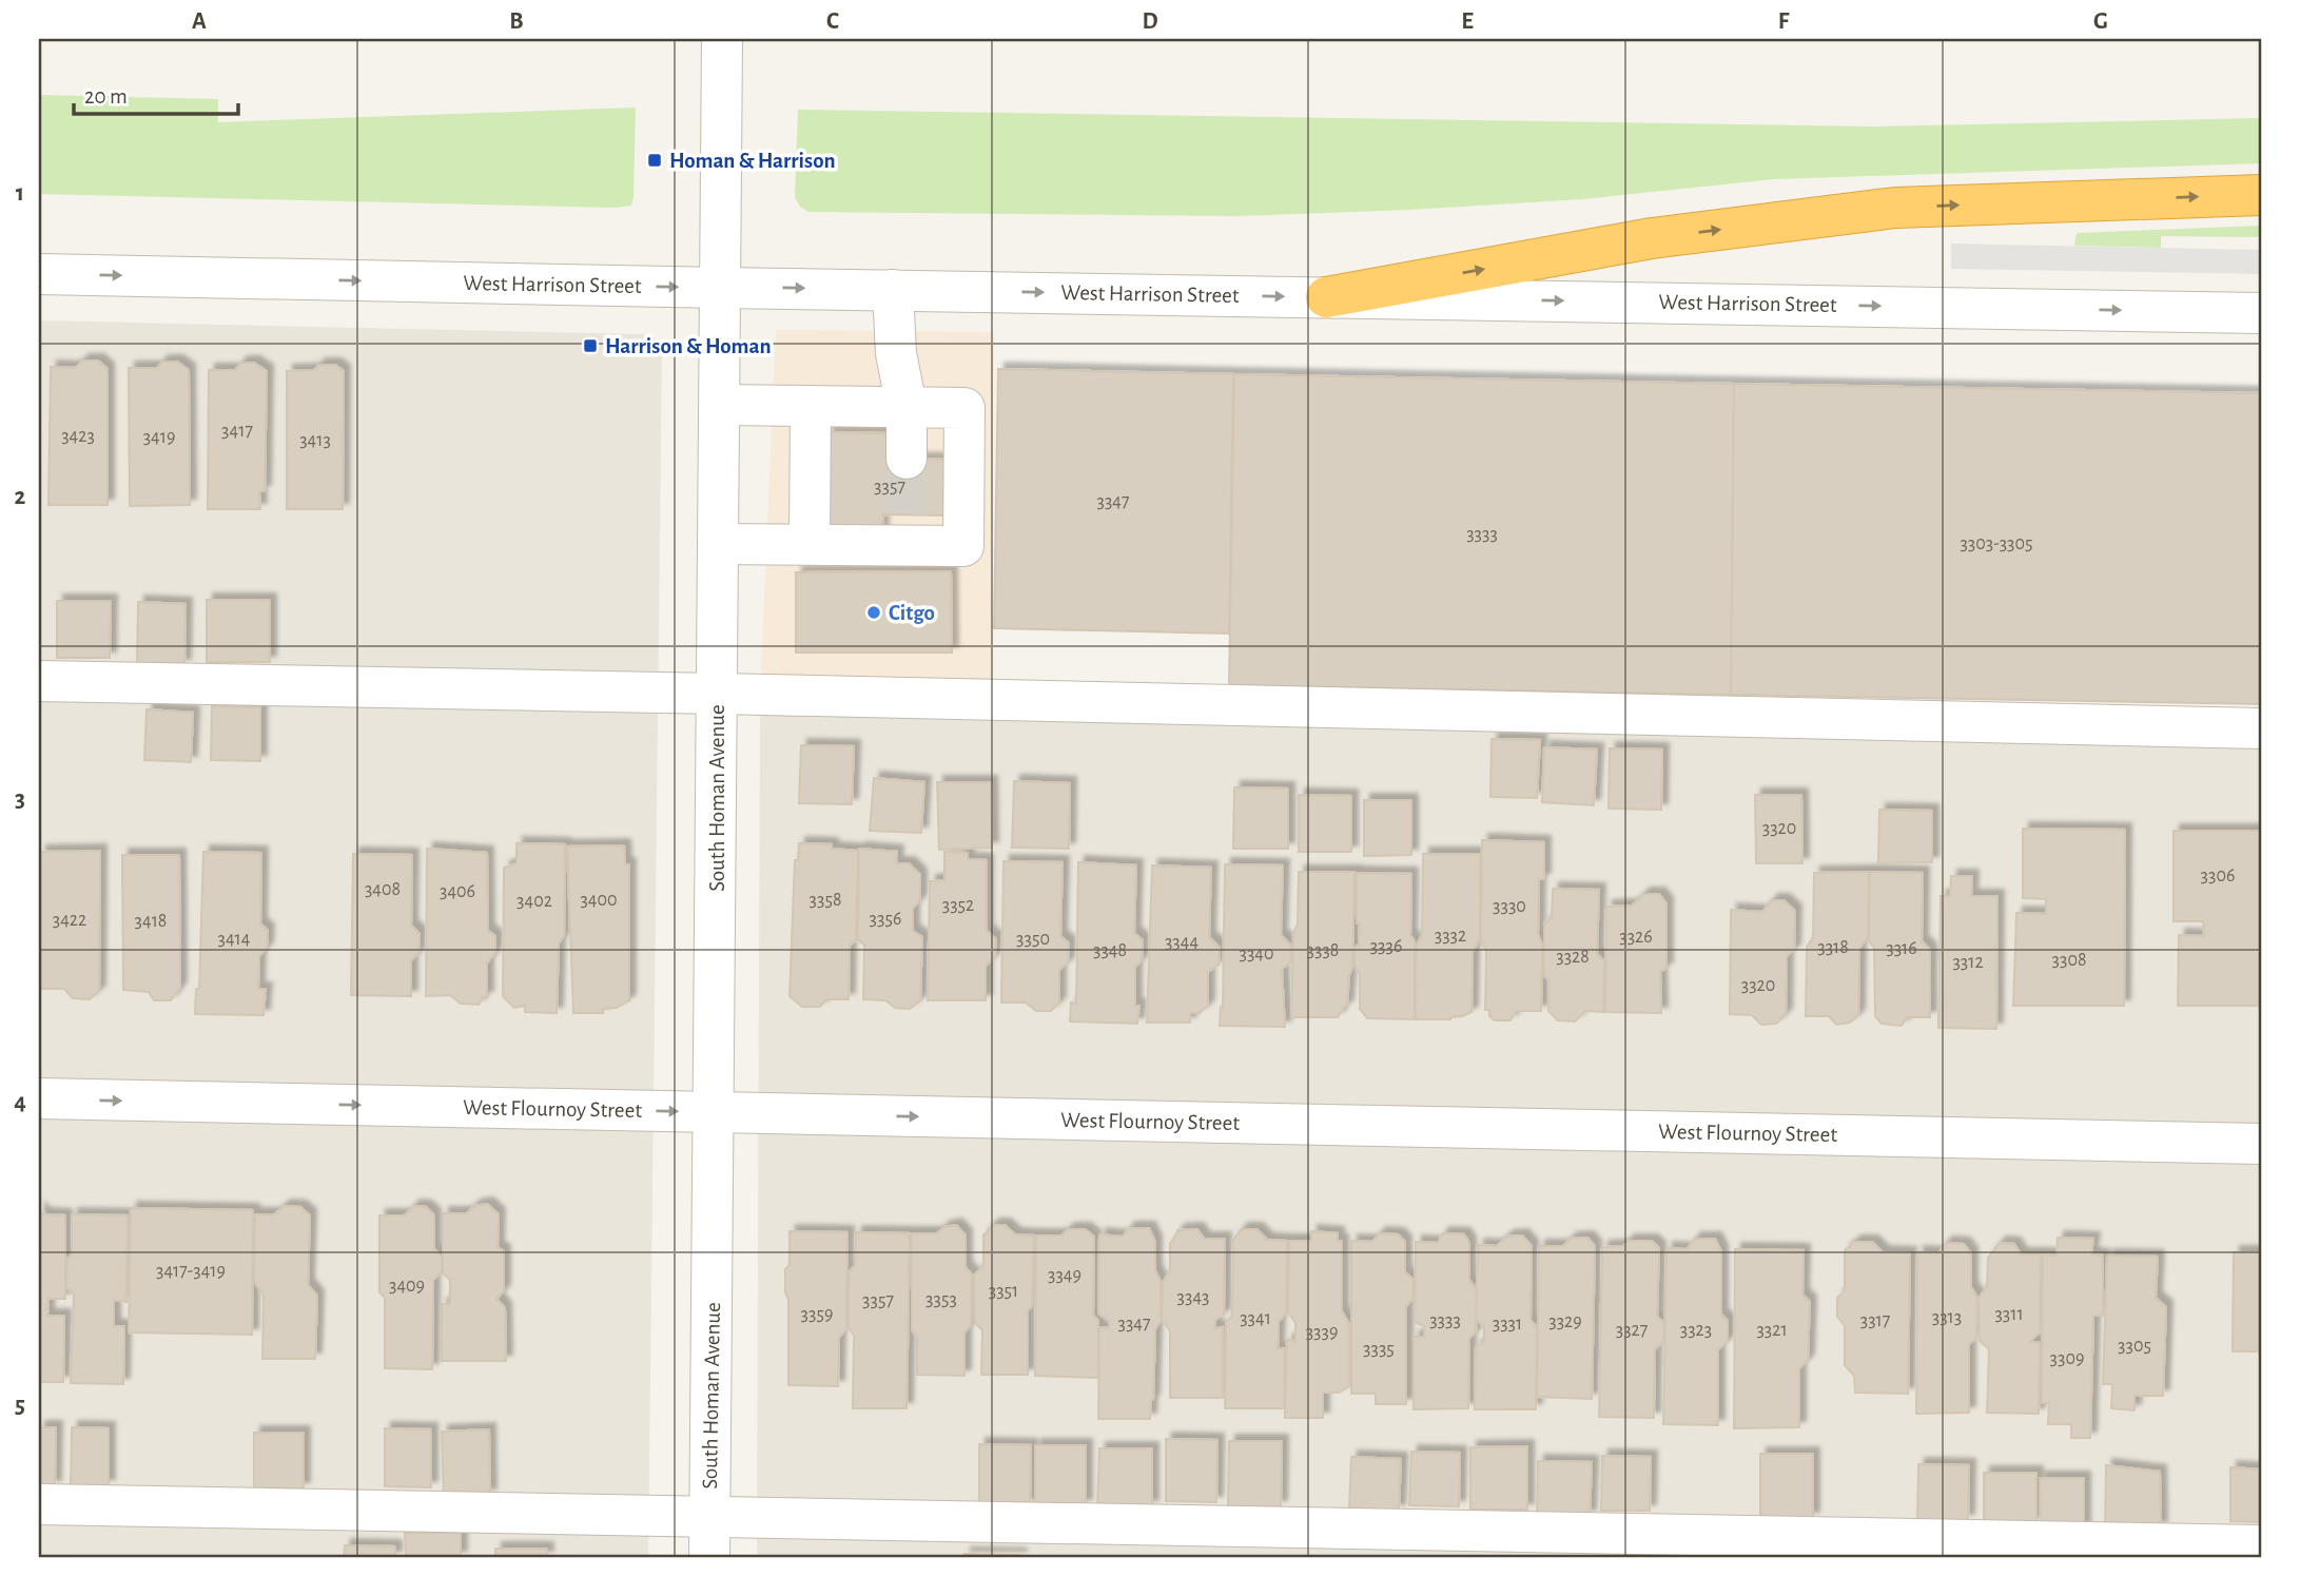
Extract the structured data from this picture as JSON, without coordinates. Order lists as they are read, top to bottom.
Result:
{
  "streets": {
    "street": ["West Harrison Street", "South Homan Avenue", "West Flournoy Street"]
  },
  "crossings": [
    ["West Harrison Street", "South Homan Avenue"],
    ["South Homan Avenue", "West Flournoy Street"]
  ],
  "one_way": ["West Harrison Street", "West Flournoy Street"],
  "places": {
    "transit": ["Homan & Harrison", "Harrison & Homan"],
    "other": ["Citgo"]
  },
  "house_numbers": [
    "3417",
    "3423",
    "3419",
    "3413",
    "3357",
    "3347",
    "3333",
    "3303-3305",
    "3320",
    "3306",
    "3408",
    "3406",
    "3400",
    "3358",
    "3402",
    "3352",
    "3330",
    "3356",
    "3422",
    "3418",
    "3332",
    "3326",
    "3414",
    "3350",
    "3344",
    "3336",
    "3318",
    "3316",
    "3348",
    "3338",
    "3340",
    "3328",
    "3308",
    "3312",
    "3320",
    "3417-3419",
    "3349",
    "3409",
    "3351",
    "3343",
    "3353",
    "3357",
    "3359",
    "3311",
    "3313",
    "3341",
    "3333",
    "3317",
    "3329",
    "3347",
    "3331",
    "3327",
    "3323",
    "3321",
    "3339",
    "3305",
    "3335",
    "3309"
  ],
  "scale_bar": "20 m",
  "grid": {
    "columns": [
      "A",
      "B",
      "C",
      "D",
      "E",
      "F",
      "G"
    ],
    "rows": [
      "1",
      "2",
      "3",
      "4",
      "5"
    ]
  }
}
